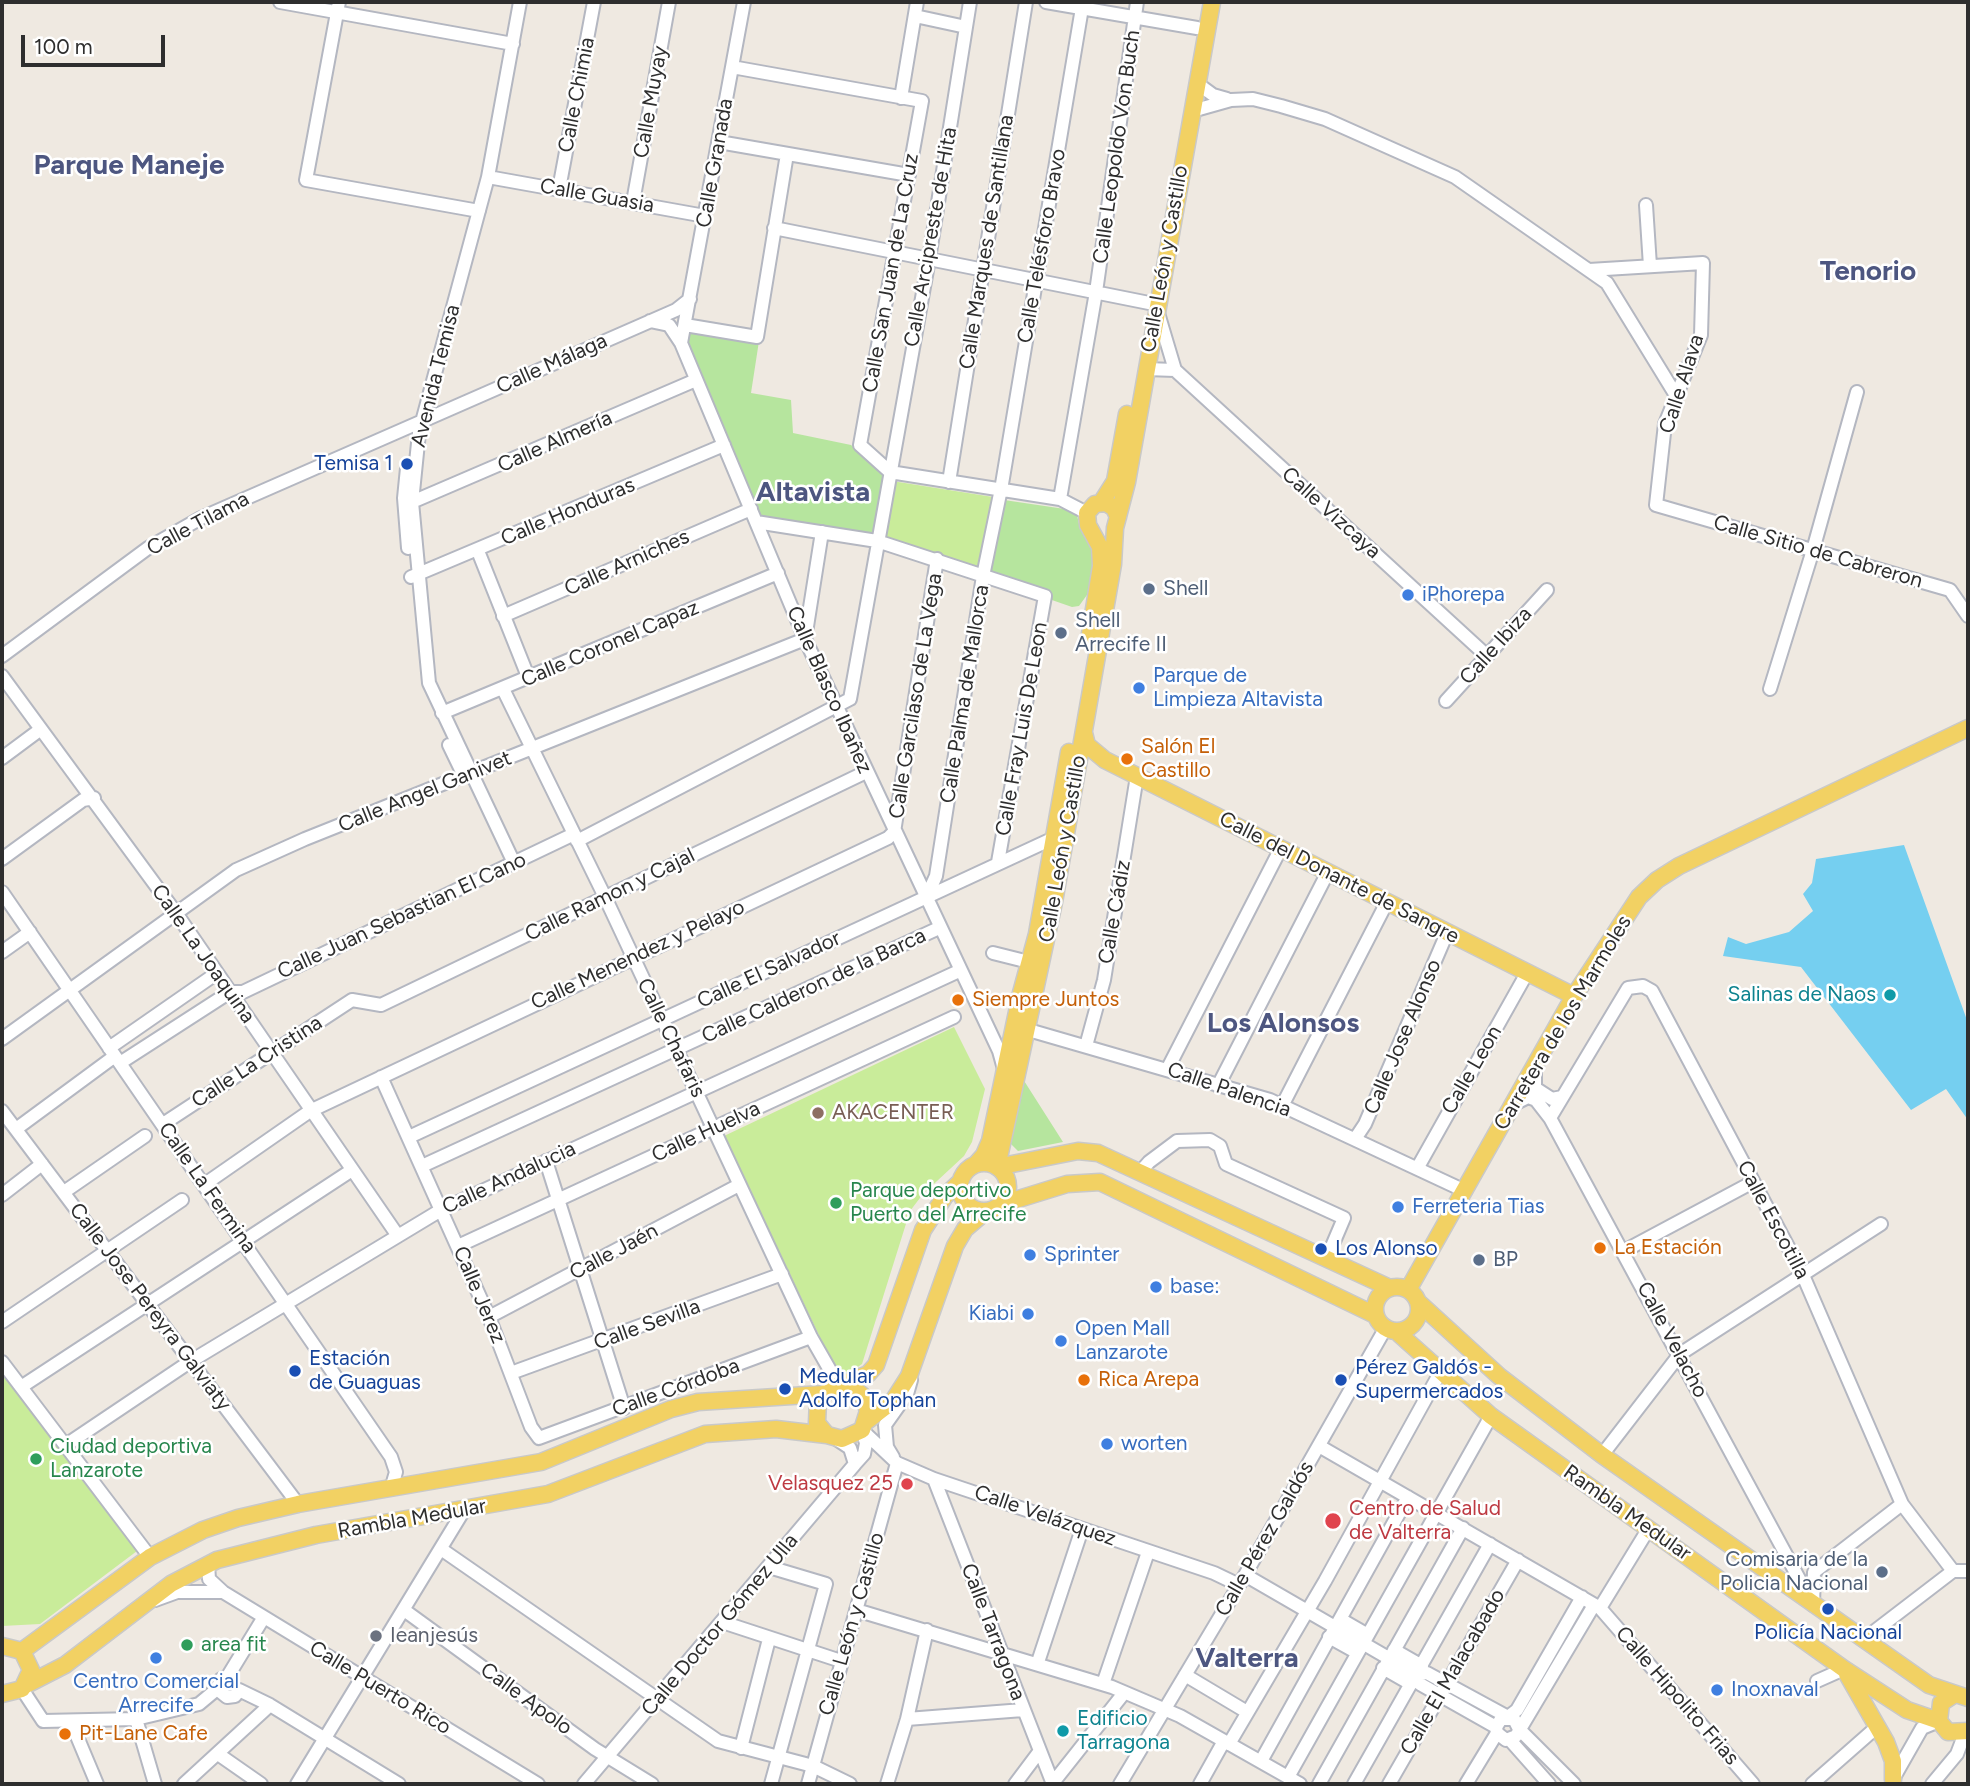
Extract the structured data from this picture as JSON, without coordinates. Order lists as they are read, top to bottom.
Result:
{
  "streets": {
    "main road": [
      "Calle León y Castillo",
      "Calle del Donante de Sangre",
      "Carretera de los Marmoles",
      "Rambla Medular"
    ],
    "street": [
      "Calle Chimia",
      "Calle Muyay",
      "Calle Leopoldo Von Buch",
      "Calle Granada",
      "Calle Guasia",
      "Calle Arcipreste de Hita",
      "Calle Marques de Santillana",
      "Calle Telésforo Bravo",
      "Calle San Juan de La Cruz",
      "Calle Málaga",
      "Avenida Temisa",
      "Calle Alava",
      "Calle Almería",
      "Calle Honduras",
      "Calle Vizcaya",
      "Calle Tilama",
      "Calle Sitio de Cabreron",
      "Calle Arniches",
      "Calle Coronel Capaz",
      "Calle Ibiza",
      "Calle Blasco Ibañez",
      "Calle Palma de Mallorca",
      "Calle Garcilaso de La Vega",
      "Calle Fray Luis De Leon",
      "Calle Angel Ganivet",
      "Calle Ramon y Cajal",
      "Calle Cádiz",
      "Calle Juan Sebastian El Cano",
      "Calle La Joaquina",
      "Calle Menendez y Pelayo",
      "Calle El Salvador",
      "Calle Calderon de la Barca",
      "Calle Jose Alonso",
      "Calle Chafaris",
      "Calle La Cristina",
      "Calle Leon",
      "Calle Palencia",
      "Calle Huelva",
      "Calle Andalucia",
      "Calle La Fermina",
      "Calle Escotilla",
      "Calle Jaén",
      "Calle Jerez",
      "Calle Jose Pereyra Galviaty",
      "Calle Sevilla",
      "Calle Velacho",
      "Calle Córdoba",
      "Calle Velázquez",
      "Calle Pérez Galdós",
      "Calle Doctor Gómez Ulla",
      "Calle Tarragona",
      "Calle El Malacabado",
      "Calle Puerto Rico",
      "Calle Hipolito Frias",
      "Calle Apolo"
    ]
  },
  "crossings": [
    ["Calle Chimia", "Calle Guasia"],
    ["Calle Muyay", "Calle Guasia"],
    ["Calle Granada", "Calle Guasia"],
    ["Calle Granada", "Calle Málaga"],
    ["Calle Granada", "Calle Blasco Ibañez"],
    ["Calle Guasia", "Avenida Temisa"],
    ["Calle Arcipreste de Hita", "Calle San Juan de La Cruz"],
    ["Calle Arcipreste de Hita", "Calle Blasco Ibañez"],
    ["Calle Arcipreste de Hita", "Calle Juan Sebastian El Cano"],
    ["Calle Telésforo Bravo", "Calle Palma de Mallorca"],
    ["Calle León y Castillo", "Calle Blasco Ibañez"],
    ["Calle León y Castillo", "Calle del Donante de Sangre"],
    ["Calle León y Castillo", "Calle El Salvador"],
    ["Calle León y Castillo", "Calle Palencia"],
    ["Calle León y Castillo", "Calle Velázquez"],
    ["Calle Málaga", "Avenida Temisa"],
    ["Calle Málaga", "Calle Tilama"],
    ["Calle Málaga", "Calle Blasco Ibañez"],
    ["Avenida Temisa", "Calle Almería"],
    ["Avenida Temisa", "Calle Honduras"],
    ["Avenida Temisa", "Calle Tilama"],
    ["Avenida Temisa", "Calle Coronel Capaz"],
    ["Avenida Temisa", "Calle Angel Ganivet"],
    ["Avenida Temisa", "Calle Juan Sebastian El Cano"],
    ["Calle Alava", "Calle Sitio de Cabreron"],
    ["Calle Almería", "Calle Blasco Ibañez"],
    ["Calle Honduras", "Calle Blasco Ibañez"],
    ["Calle Vizcaya", "Calle Ibiza"],
    ["Calle Arniches", "Calle Blasco Ibañez"],
    ["Calle Coronel Capaz", "Calle Blasco Ibañez"],
    ["Calle Coronel Capaz", "Calle Chafaris"],
    ["Calle Blasco Ibañez", "Calle Palma de Mallorca"],
    ["Calle Blasco Ibañez", "Calle Garcilaso de La Vega"],
    ["Calle Blasco Ibañez", "Calle Angel Ganivet"],
    ["Calle Blasco Ibañez", "Calle Ramon y Cajal"],
    ["Calle Blasco Ibañez", "Calle Juan Sebastian El Cano"],
    ["Calle Blasco Ibañez", "Calle Menendez y Pelayo"],
    ["Calle Blasco Ibañez", "Calle El Salvador"],
    ["Calle Blasco Ibañez", "Calle Calderon de la Barca"],
    ["Calle Blasco Ibañez", "Calle Andalucia"],
    ["Calle Palma de Mallorca", "Calle Fray Luis De Leon"],
    ["Calle Palma de Mallorca", "Calle El Salvador"],
    ["Calle Garcilaso de La Vega", "Calle Menendez y Pelayo"],
    ["Calle Fray Luis De Leon", "Calle El Salvador"],
    ["Calle Angel Ganivet", "Calle La Joaquina"],
    ["Calle Angel Ganivet", "Calle Chafaris"],
    ["Calle Angel Ganivet", "Calle La Fermina"],
    ["Calle del Donante de Sangre", "Calle Cádiz"],
    ["Calle del Donante de Sangre", "Carretera de los Marmoles"],
    ["Calle del Donante de Sangre", "Calle Jose Alonso"],
    ["Calle del Donante de Sangre", "Calle Leon"],
    ["Calle Ramon y Cajal", "Calle Chafaris"],
    ["Calle Ramon y Cajal", "Calle La Cristina"],
    ["Calle Cádiz", "Calle Palencia"],
    ["Calle Juan Sebastian El Cano", "Calle La Joaquina"],
    ["Calle Juan Sebastian El Cano", "Calle Chafaris"],
    ["Calle Juan Sebastian El Cano", "Calle La Fermina"],
    ["Calle La Joaquina", "Calle Menendez y Pelayo"],
    ["Calle La Joaquina", "Calle La Cristina"],
    ["Calle La Joaquina", "Calle Andalucia"],
    ["Calle Menendez y Pelayo", "Calle Chafaris"],
    ["Calle Menendez y Pelayo", "Calle La Fermina"],
    ["Calle Menendez y Pelayo", "Calle Jerez"],
    ["Calle El Salvador", "Calle Chafaris"],
    ["Calle El Salvador", "Calle Jerez"],
    ["Calle Calderon de la Barca", "Calle Chafaris"],
    ["Calle Calderon de la Barca", "Calle Jerez"],
    ["Carretera de los Marmoles", "Calle Palencia"],
    ["Carretera de los Marmoles", "Calle Velacho"],
    ["Carretera de los Marmoles", "Rambla Medular"],
    ["Carretera de los Marmoles", "Calle Pérez Galdós"],
    ["Calle Jose Alonso", "Calle Palencia"],
    ["Calle Chafaris", "Calle Huelva"],
    ["Calle Chafaris", "Calle Andalucia"],
    ["Calle Chafaris", "Calle Jaén"],
    ["Calle Chafaris", "Calle Sevilla"],
    ["Calle Chafaris", "Calle Córdoba"],
    ["Calle Chafaris", "Rambla Medular"],
    ["Calle Chafaris", "Calle Velázquez"],
    ["Calle Chafaris", "Calle Doctor Gómez Ulla"],
    ["Calle La Cristina", "Calle La Fermina"],
    ["Calle Leon", "Calle Palencia"],
    ["Calle Huelva", "Calle Jerez"],
    ["Calle Andalucia", "Calle La Fermina"],
    ["Calle Andalucia", "Calle Jerez"],
    ["Calle Andalucia", "Calle Jose Pereyra Galviaty"],
    ["Calle La Fermina", "Rambla Medular"],
    ["Calle Escotilla", "Calle Velacho"],
    ["Calle Jaén", "Calle Jerez"],
    ["Calle Jerez", "Calle Sevilla"],
    ["Calle Jerez", "Calle Córdoba"],
    ["Calle Jose Pereyra Galviaty", "Rambla Medular"],
    ["Calle Velacho", "Rambla Medular"],
    ["Rambla Medular", "Calle Velázquez"],
    ["Rambla Medular", "Calle Pérez Galdós"],
    ["Rambla Medular", "Calle Doctor Gómez Ulla"],
    ["Calle Velázquez", "Calle Pérez Galdós"],
    ["Calle Velázquez", "Calle Doctor Gómez Ulla"],
    ["Calle Velázquez", "Calle Tarragona"],
    ["Calle Pérez Galdós", "Calle Hipolito Frias"],
    ["Calle Doctor Gómez Ulla", "Calle Apolo"],
    ["Calle El Malacabado", "Calle Hipolito Frias"]
  ],
  "districts": [
    "Parque Maneje",
    "Tenorio",
    "Altavista",
    "Los Alonsos",
    "Valterra"
  ],
  "places": [
    "Temisa 1",
    "Shell",
    "iPhorepa",
    "Shell Arrecife II",
    "Parque de Limpieza Altavista",
    "Salón El Castillo",
    "Salinas de Naos",
    "Siempre Juntos",
    "AKACENTER",
    "Parque deportivo Puerto del Arrecife",
    "Ferreteria Tias",
    "La Estación",
    "Los Alonso",
    "Sprinter",
    "BP",
    "base:",
    "Kiabi",
    "Open Mall Lanzarote",
    "Estación de Guaguas",
    "Rica Arepa",
    "Pérez Galdós - Supermercados",
    "Medular Adolfo Tophan",
    "worten",
    "Ciudad deportiva Lanzarote",
    "Velasquez 25",
    "Centro de Salud de Valterra",
    "Comisaria de la Policia Nacional",
    "Policía Nacional",
    "Ieanjesús",
    "area fit",
    "Centro Comercial Arrecife",
    "Inoxnaval",
    "Edificio Tarragona",
    "Pit-Lane Cafe"
  ],
  "scale_bar": "100 m"
}
